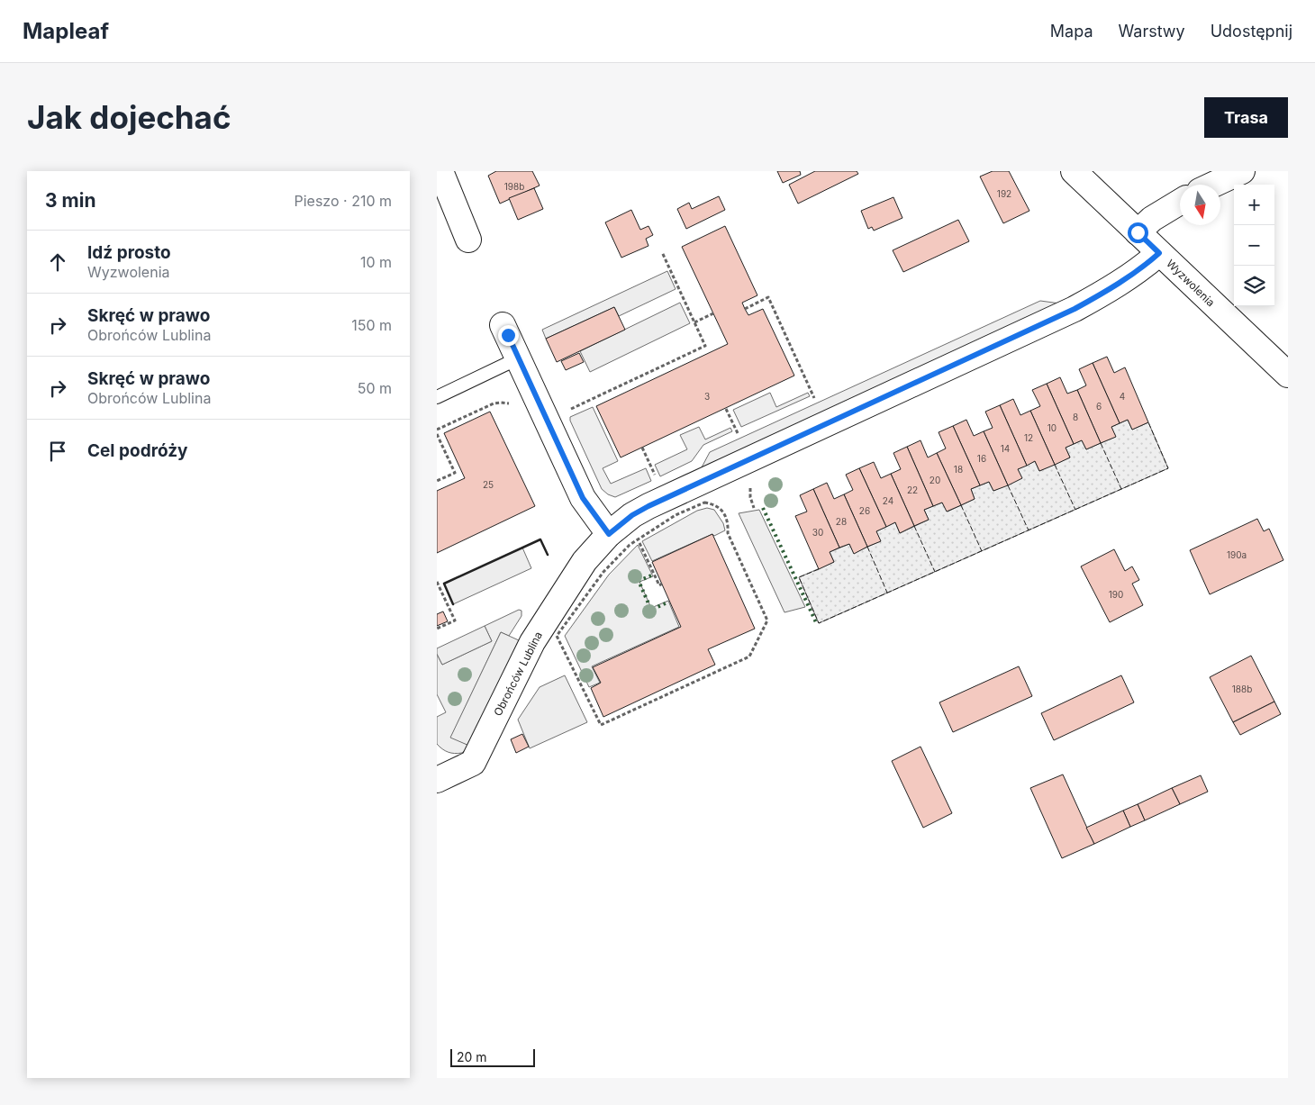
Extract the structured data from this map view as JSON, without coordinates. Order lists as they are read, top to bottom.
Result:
{
  "streets": {
    "street": ["Wyzwolenia", "Obrońców Lublina"]
  },
  "crossings": [
    ["Wyzwolenia", "Obrońców Lublina"]
  ],
  "house_numbers": [
    "198b",
    "192",
    "3",
    "4",
    "6",
    "8",
    "10",
    "12",
    "14",
    "16",
    "18",
    "20",
    "25",
    "22",
    "24",
    "26",
    "28",
    "30",
    "190a",
    "190",
    "188b"
  ],
  "scale_bar": "20 m",
  "north": "bottom",
  "page": {
    "header": "Mapleaf",
    "nav": ["Mapa", "Warstwy", "Udostępnij"],
    "buttons": "Trasa",
    "title": "Jak dojechać",
    "heading": ["3 min", "Pieszo · 210 m"],
    "map_buttons": ["+", "−"],
    "list": [
      ["Idź prosto", "Wyzwolenia", "10 m"],
      ["Skręć w prawo", "Obrońców Lublina", "150 m"],
      ["Skręć w prawo", "Obrońców Lublina", "50 m"],
      "Cel podróży"
    ],
    "scale": "20 m"
  }
}
